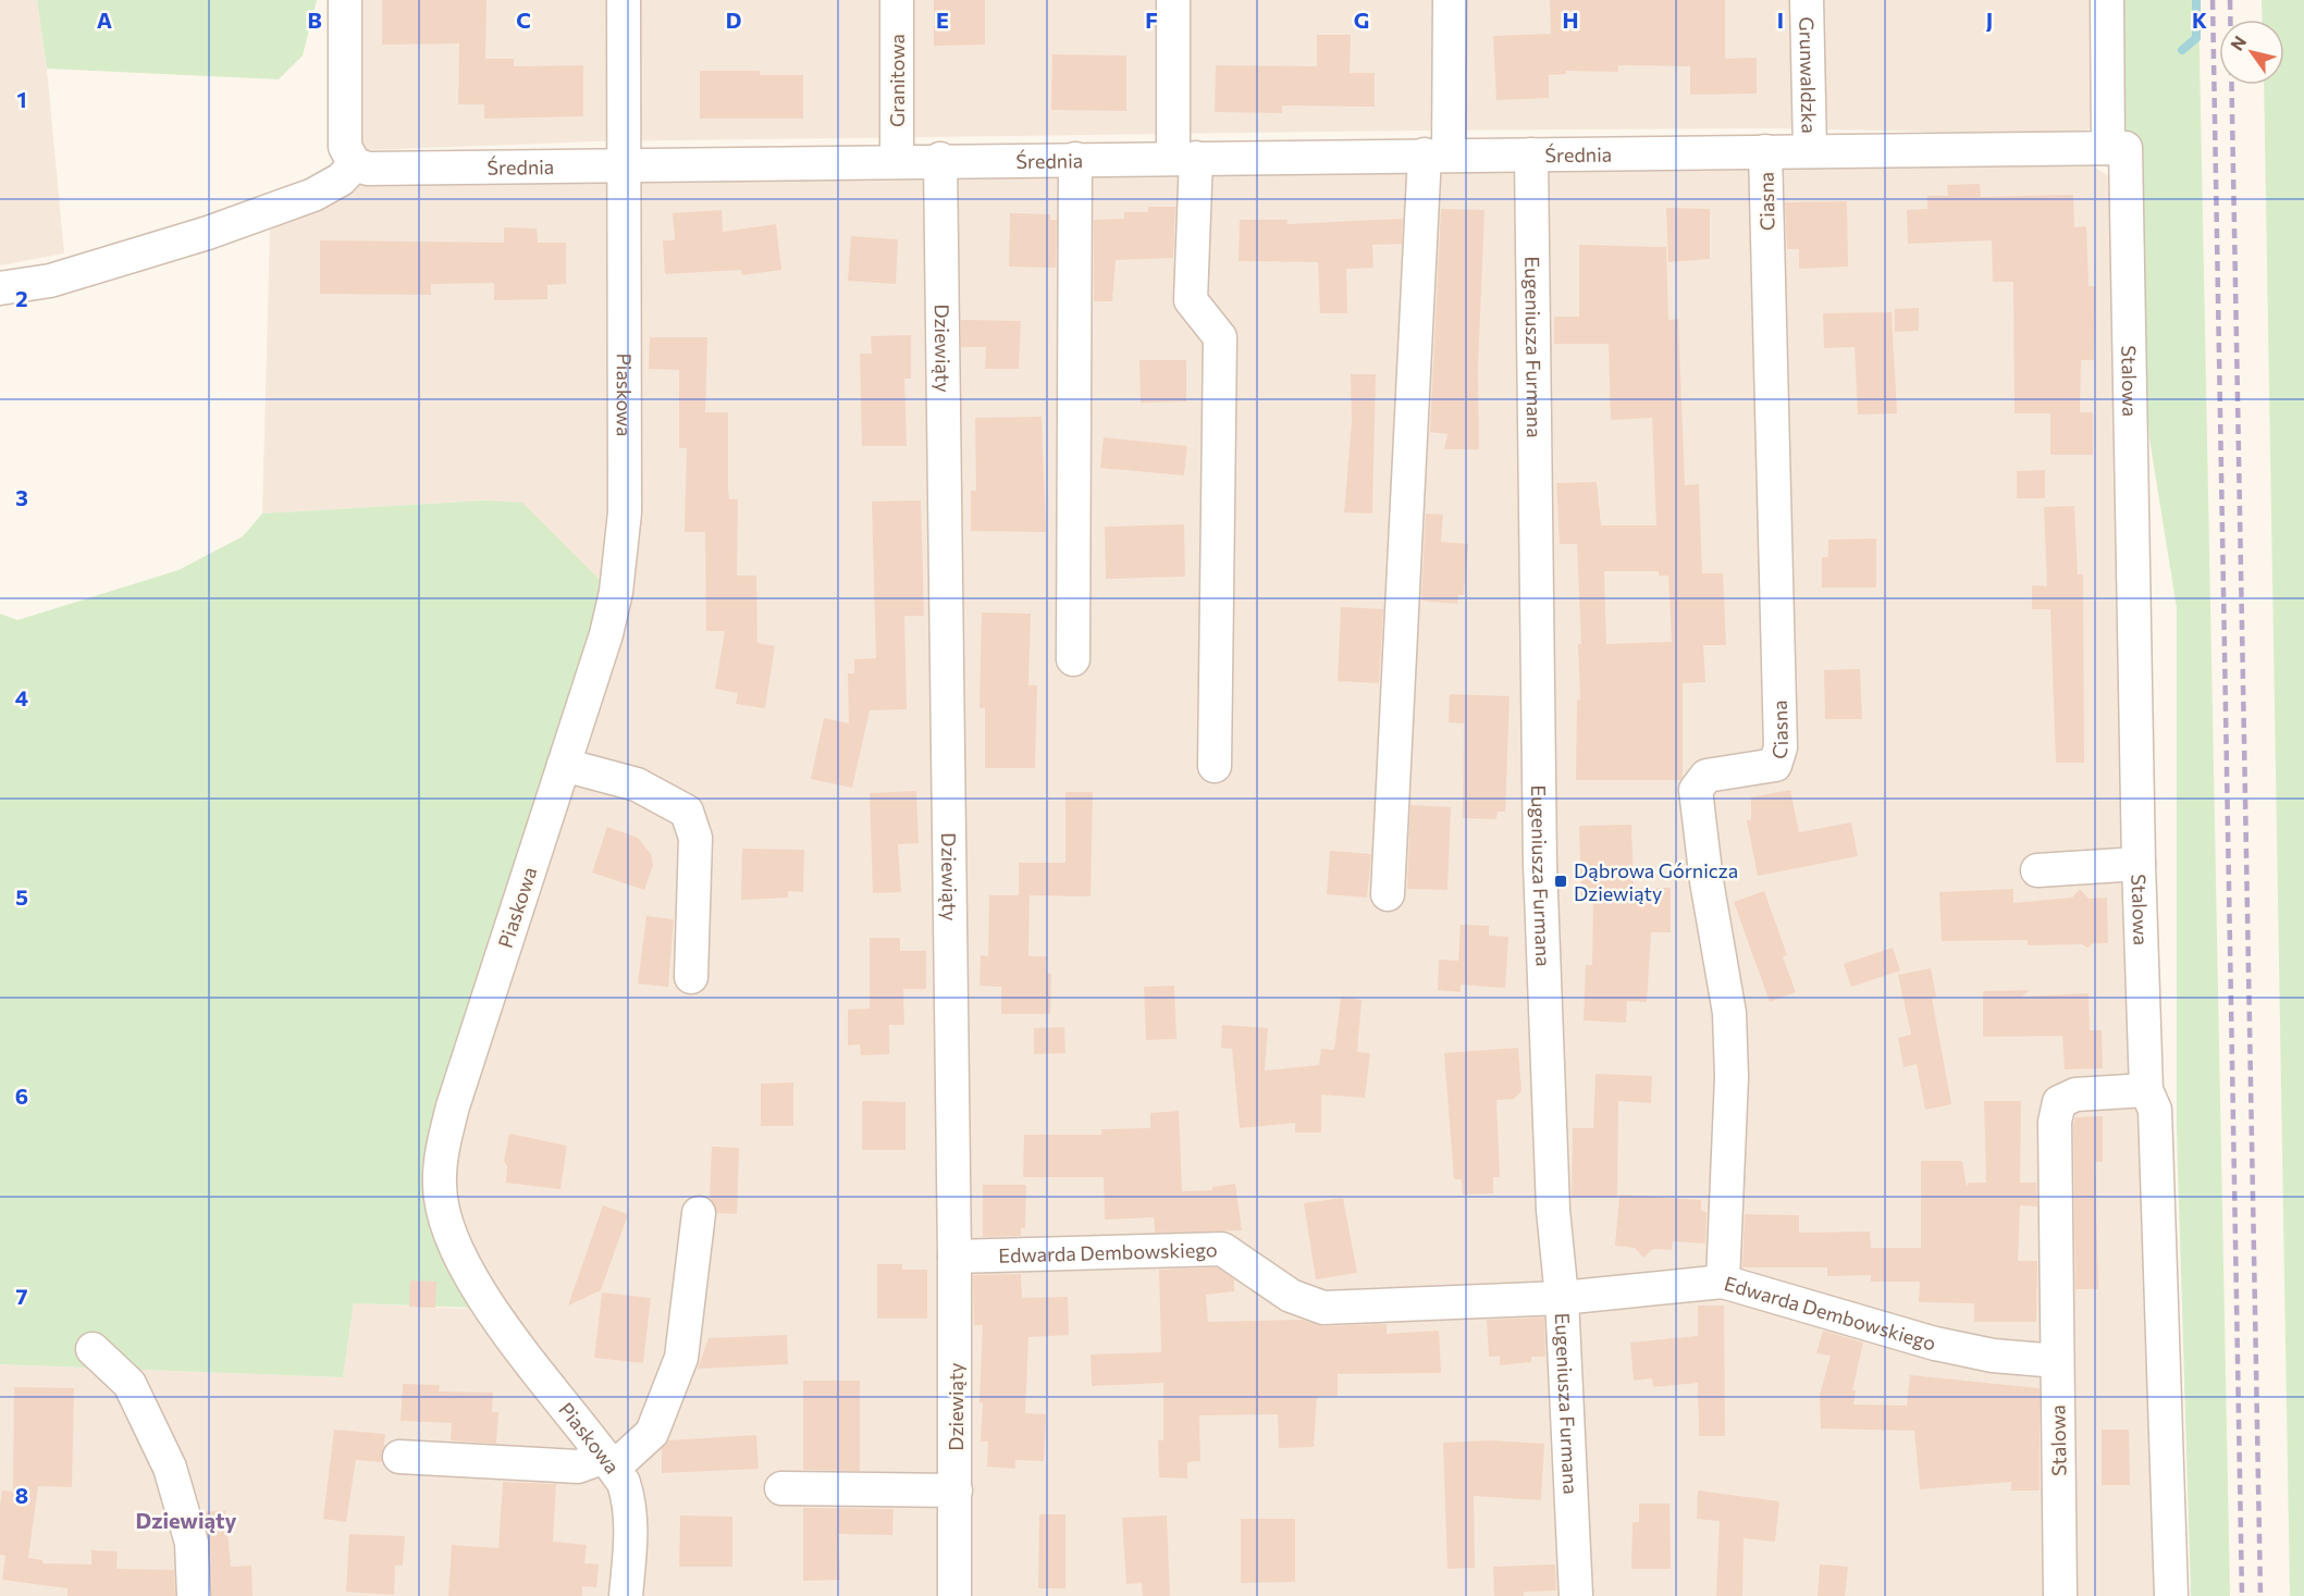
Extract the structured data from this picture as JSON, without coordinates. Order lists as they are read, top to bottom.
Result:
{
  "streets": {
    "street": [
      "Grunwaldzka",
      "Granitowa",
      "Średnia",
      "Ciasna",
      "Eugeniusza Furmana",
      "Dziewiąty",
      "Stalowa",
      "Piaskowa",
      "Edwarda Dembowskiego"
    ]
  },
  "crossings": [
    ["Grunwaldzka", "Średnia"],
    ["Granitowa", "Średnia"],
    ["Średnia", "Ciasna"],
    ["Średnia", "Eugeniusza Furmana"],
    ["Średnia", "Dziewiąty"],
    ["Średnia", "Stalowa"],
    ["Średnia", "Piaskowa"],
    ["Ciasna", "Edwarda Dembowskiego"],
    ["Eugeniusza Furmana", "Edwarda Dembowskiego"],
    ["Dziewiąty", "Edwarda Dembowskiego"],
    ["Stalowa", "Edwarda Dembowskiego"]
  ],
  "districts": ["Dziewiąty"],
  "places": {
    "transit": ["Dąbrowa Górnicza Dziewiąty"]
  },
  "north": "top left",
  "grid": {
    "columns": [
      "A",
      "B",
      "C",
      "D",
      "E",
      "F",
      "G",
      "H",
      "I",
      "J",
      "K"
    ],
    "rows": [
      "1",
      "2",
      "3",
      "4",
      "5",
      "6",
      "7",
      "8"
    ]
  }
}
